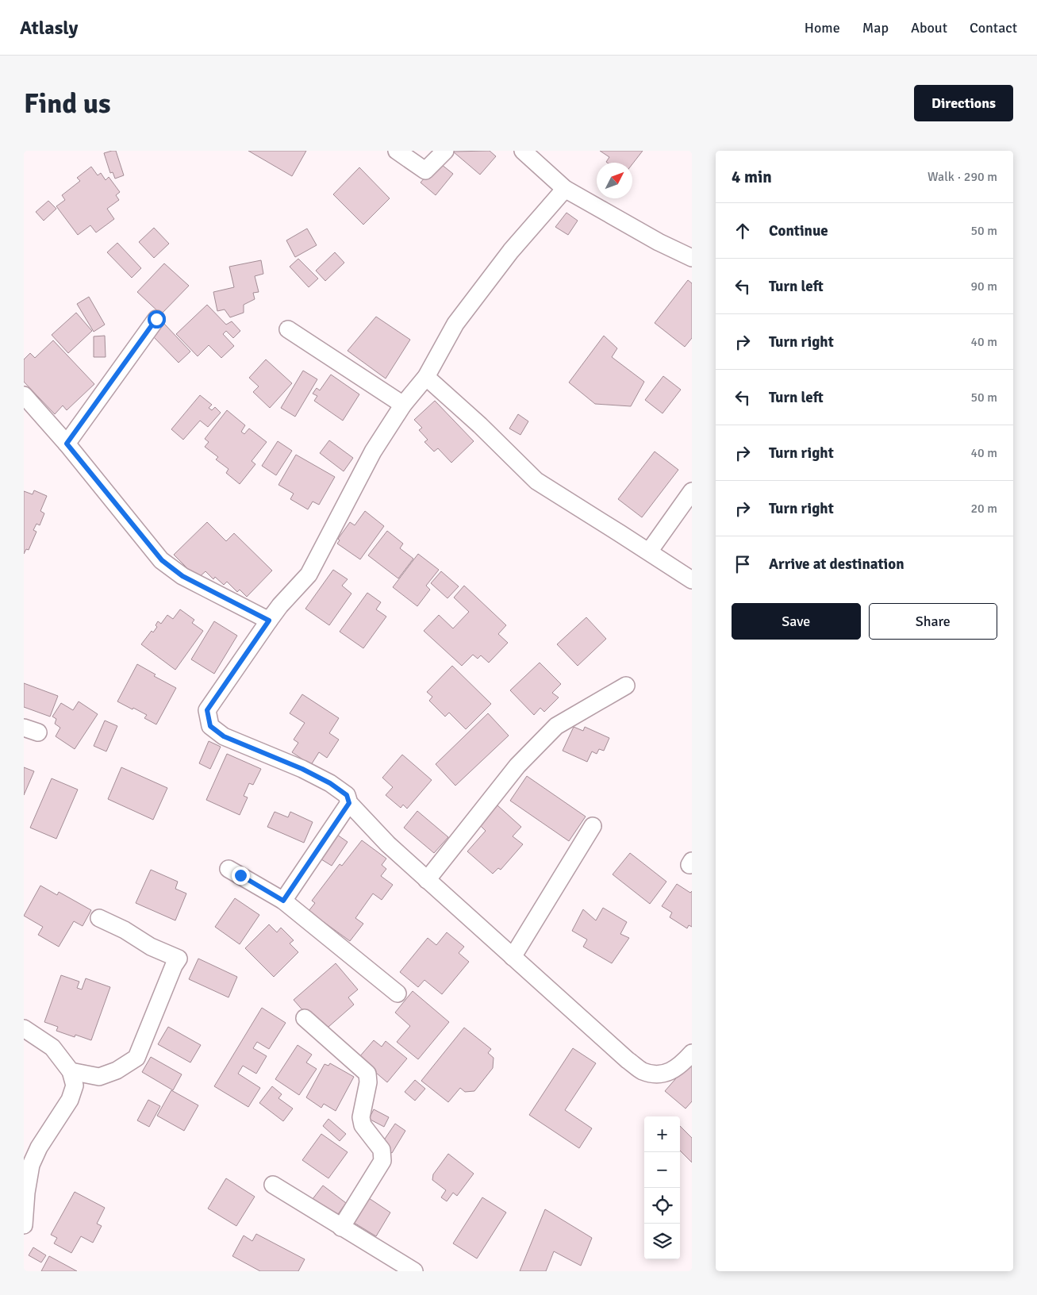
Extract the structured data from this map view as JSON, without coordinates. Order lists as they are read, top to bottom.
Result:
{
  "north": "top right",
  "page": {
    "header": "Atlasly",
    "nav": [
      "Home",
      "Map",
      "About",
      "Contact"
    ],
    "buttons": [
      "Directions",
      ["Save", "Share"]
    ],
    "title": "Find us",
    "heading": ["4 min", "Walk · 290 m"],
    "list": [
      ["Continue", "50 m"],
      ["Turn left", "90 m"],
      ["Turn right", "40 m"],
      ["Turn left", "50 m"],
      ["Turn right", "40 m"],
      ["Turn right", "20 m"],
      "Arrive at destination"
    ],
    "map_buttons": ["+", "−"]
  }
}
